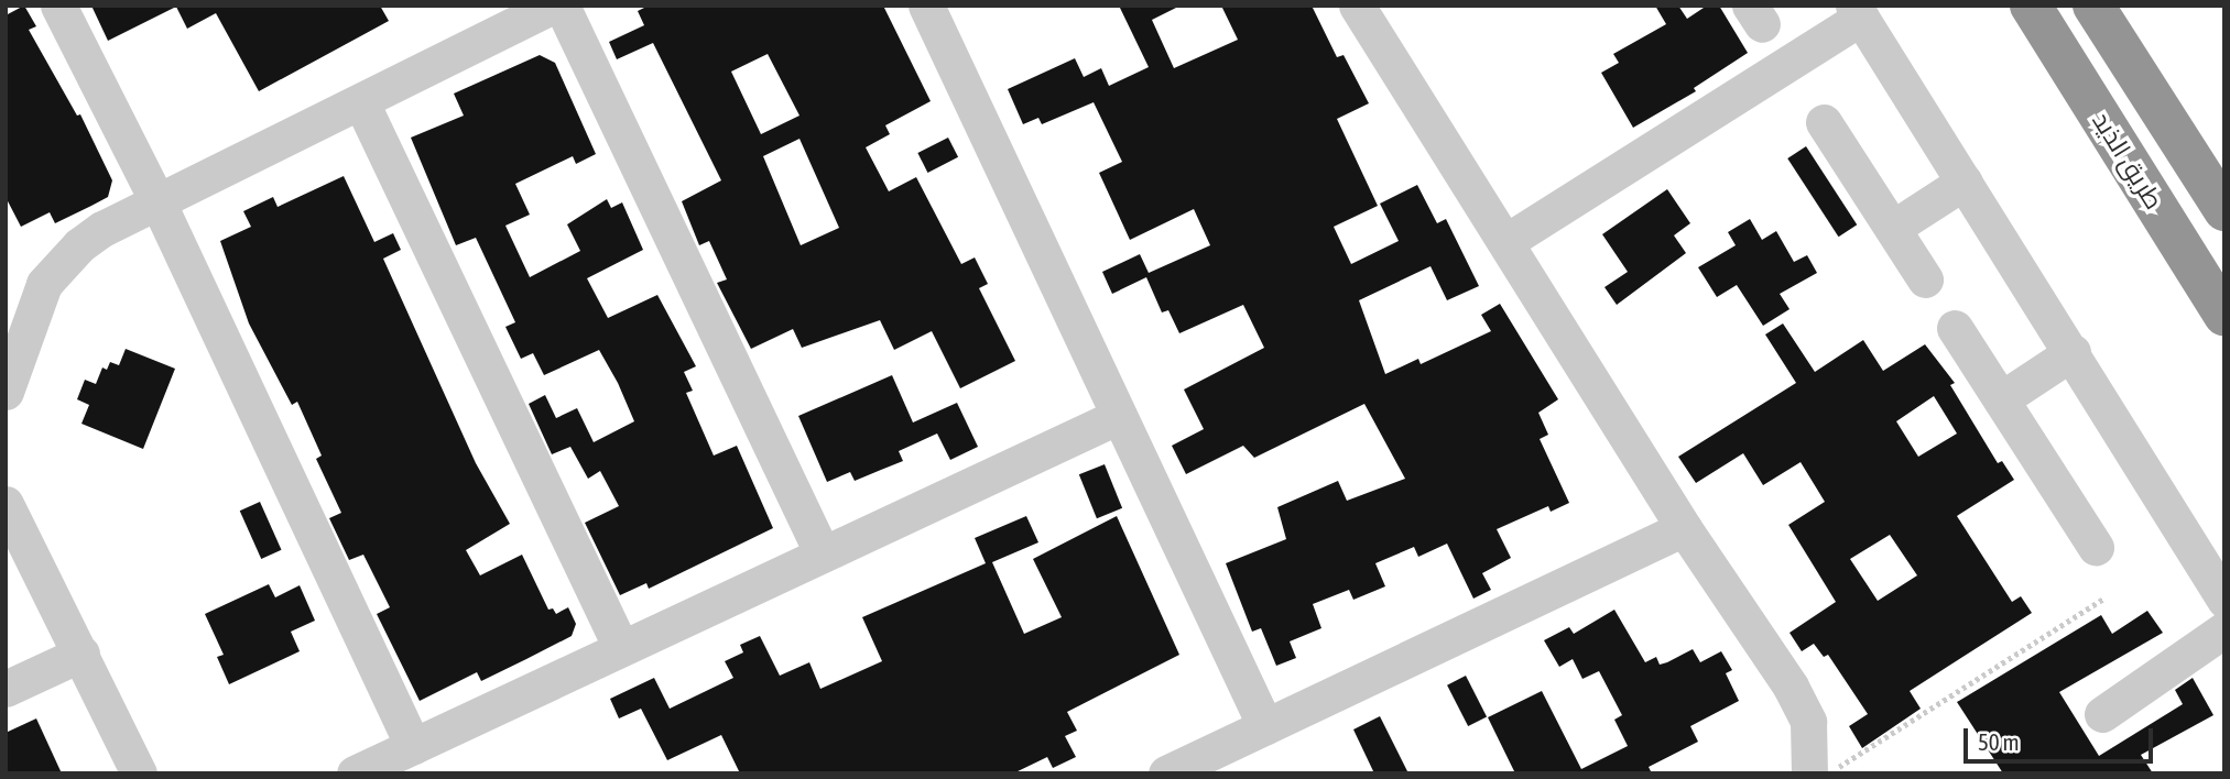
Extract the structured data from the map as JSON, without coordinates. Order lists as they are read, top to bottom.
{
  "streets": {
    "highway": ["طريق الذيد"]
  },
  "scale_bar": "50 m"
}
